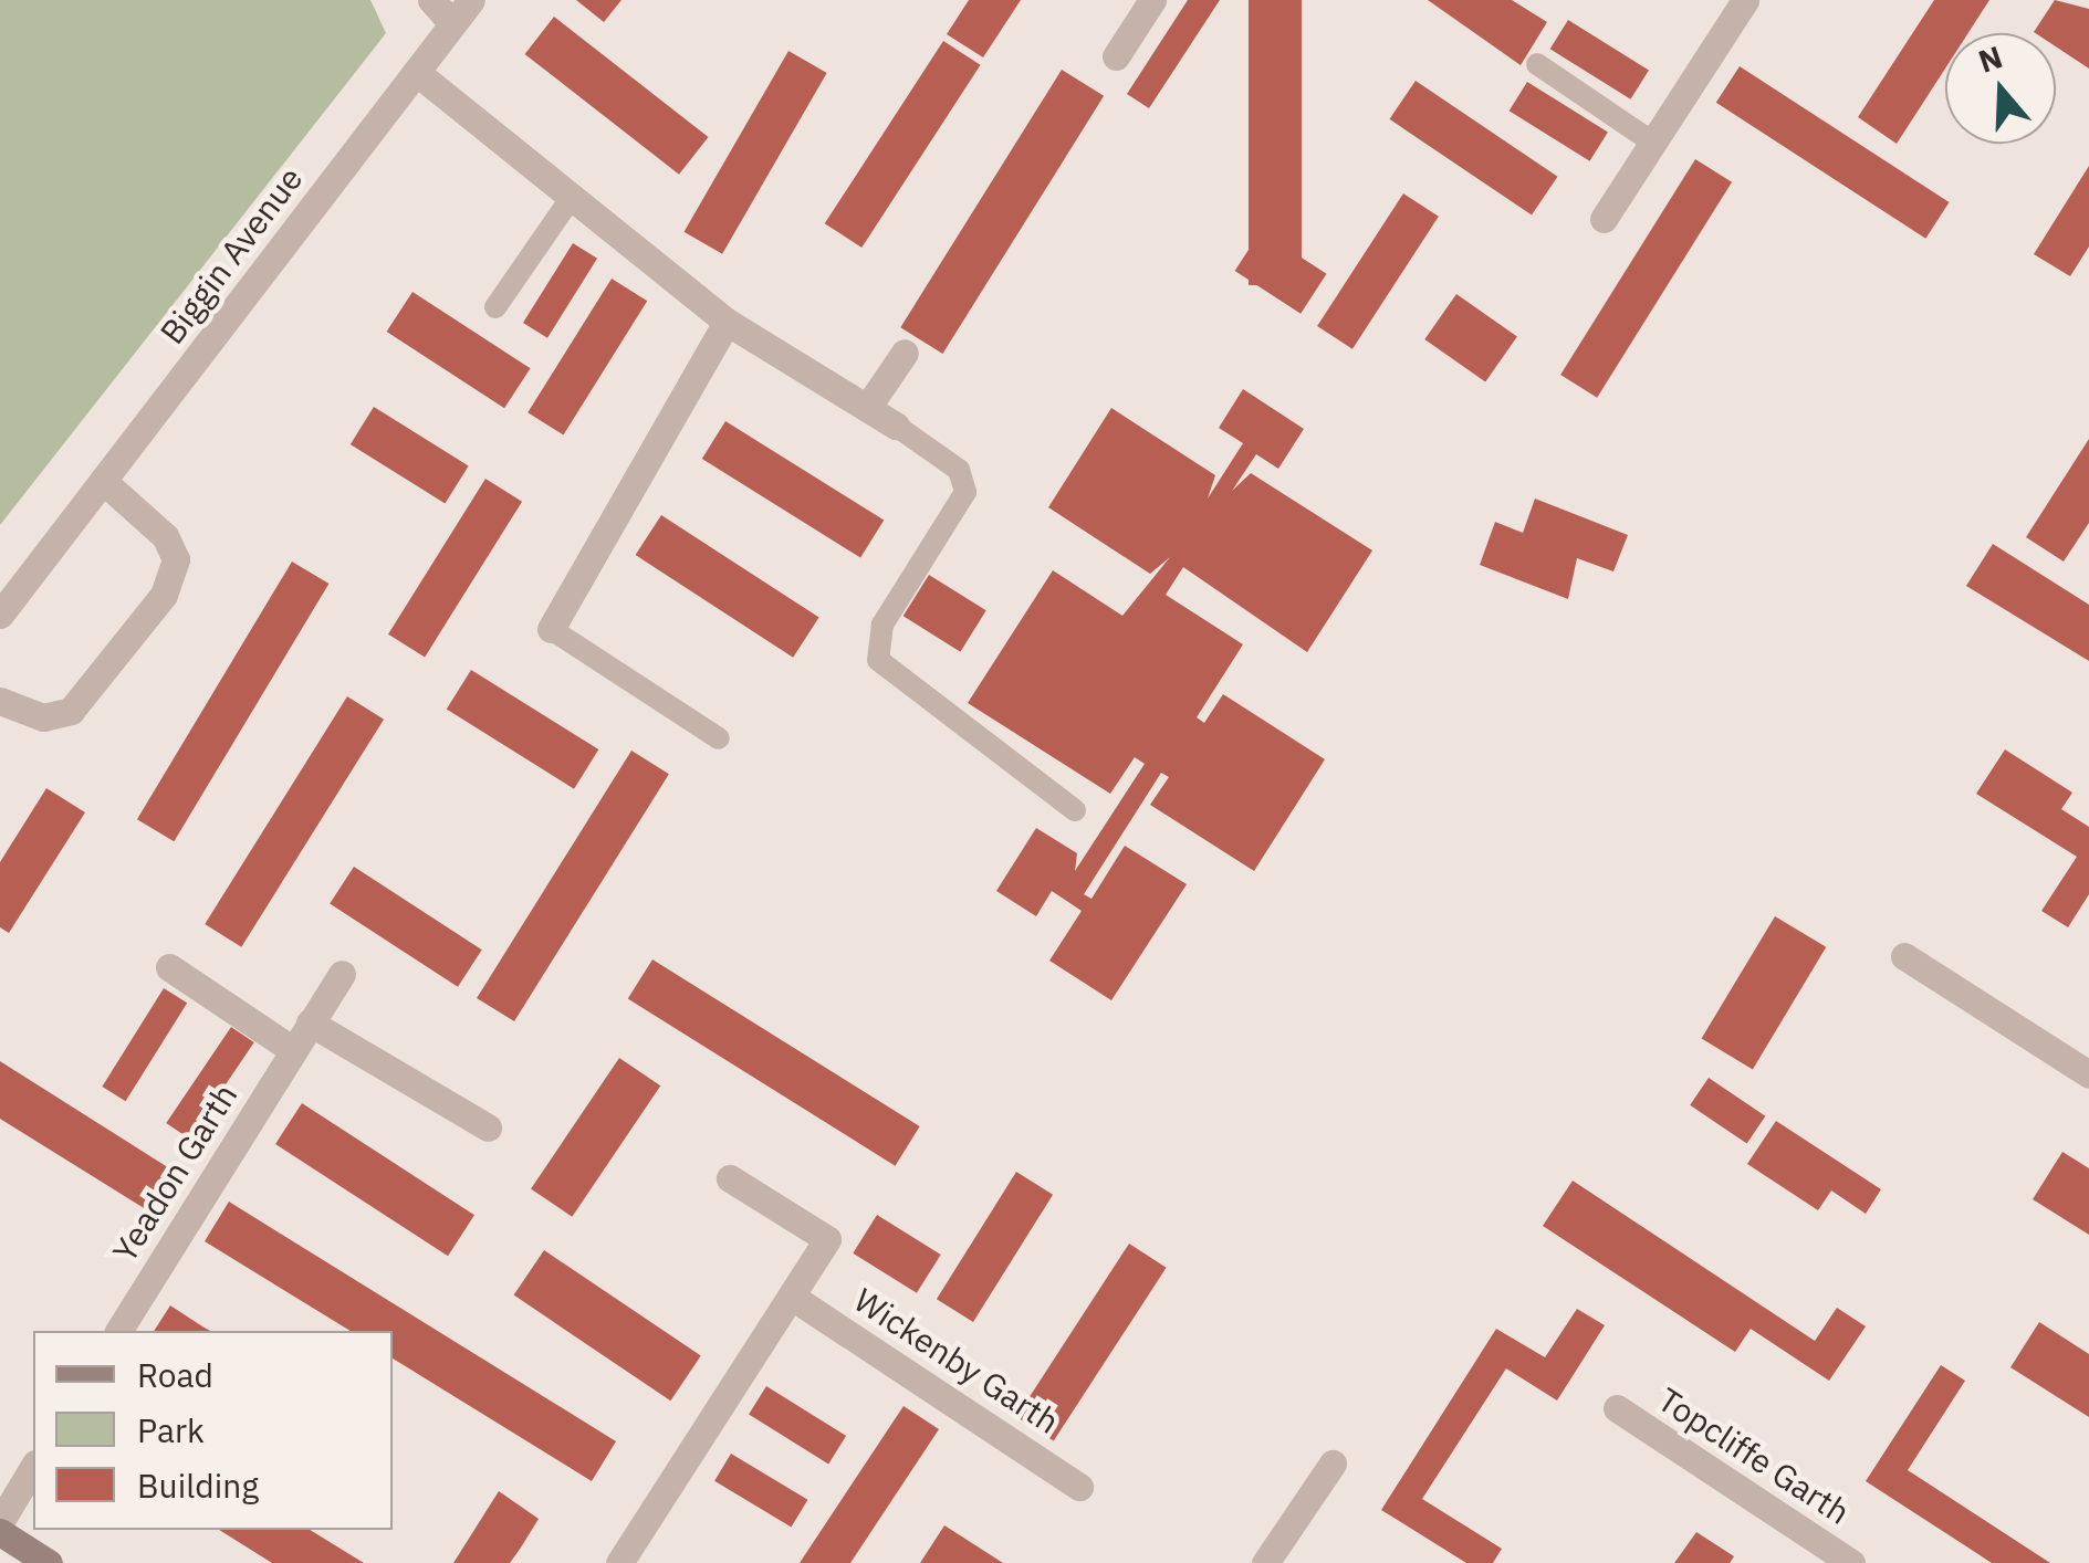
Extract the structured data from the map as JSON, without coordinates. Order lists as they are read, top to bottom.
{
  "streets": {
    "street": [
      "Biggin Avenue",
      "Yeadon Garth",
      "Wickenby Garth",
      "Topcliffe Garth"
    ]
  },
  "legend": ["Road", "Park", "Building"],
  "north": "top"
}
